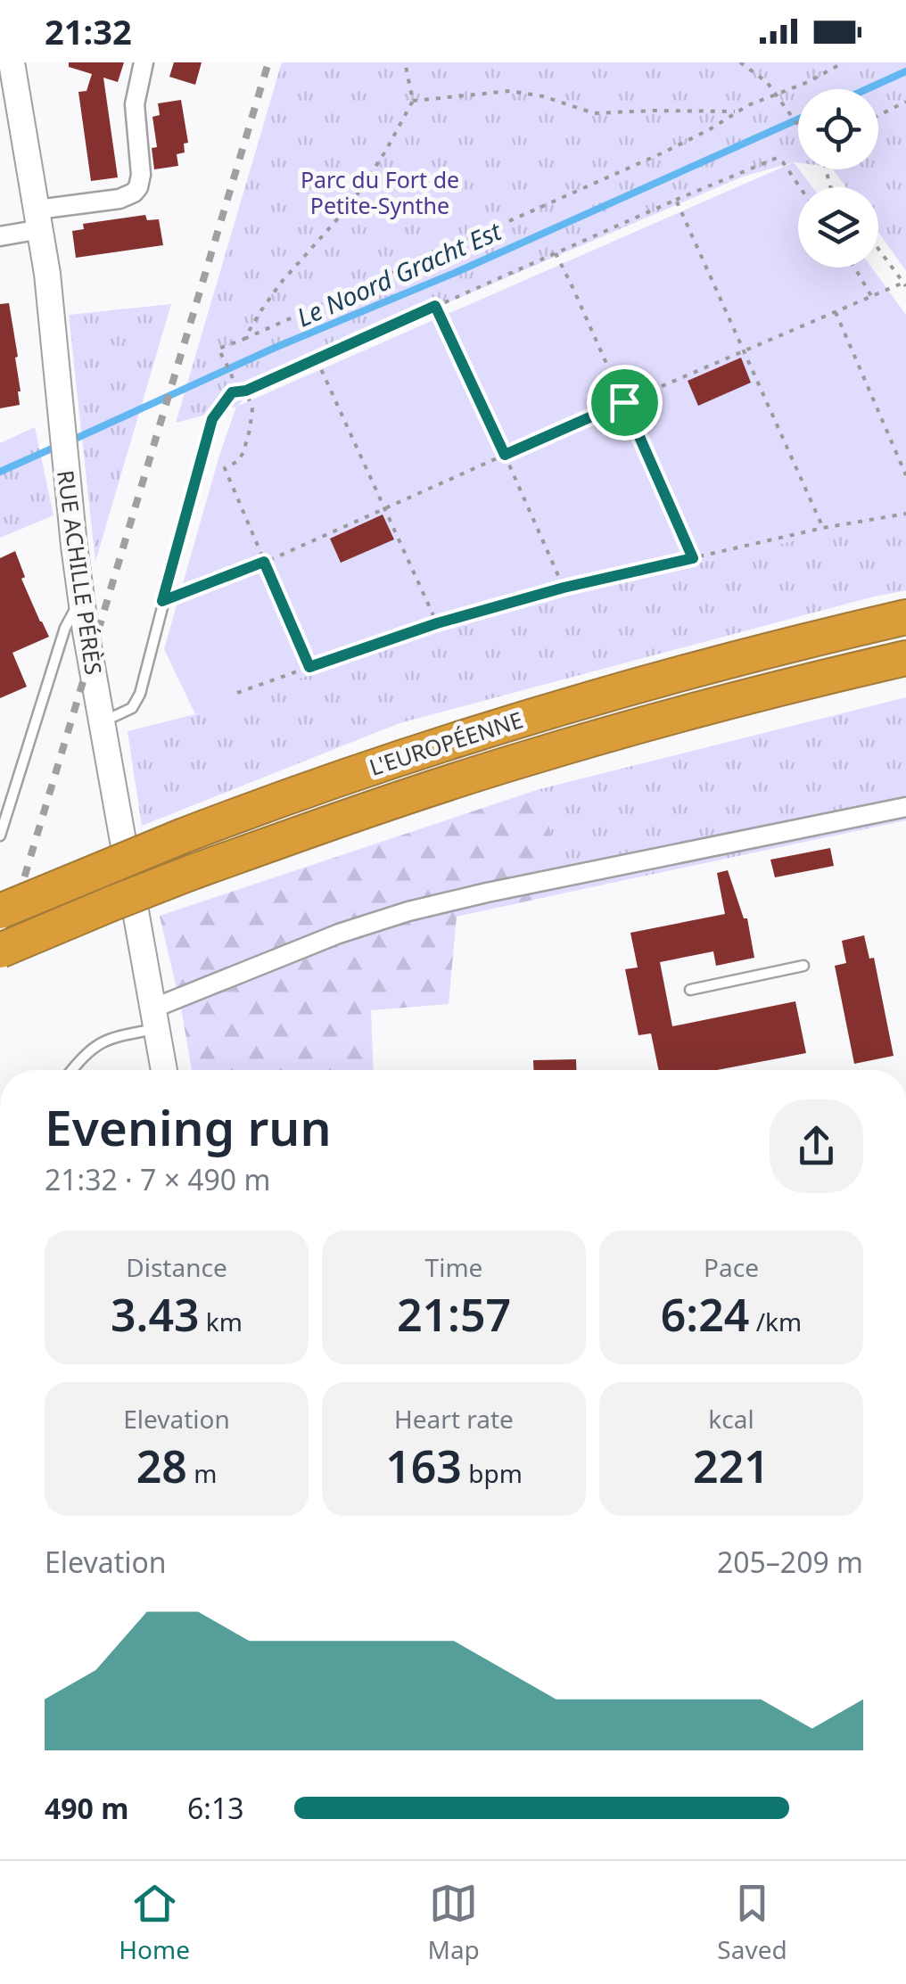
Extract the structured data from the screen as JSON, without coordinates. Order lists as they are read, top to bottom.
{
  "streets": {
    "highway": ["L'EUROPÉENNE"],
    "street": ["RUE ACHILLE PÉRÈS"]
  },
  "water": ["Le Noord Gracht Est"],
  "parks": ["Parc du Fort de Petite-Synthe"],
  "page": {
    "status": "21:32",
    "heading": ["Evening run", "21:32 · 7 × 490 m"],
    "stats": [
      ["Distance", "3.43 km"],
      ["Time", "21:57"],
      ["Pace", "6:24 /km"],
      ["Elevation", "28 m"],
      ["Heart rate", "163 bpm"],
      ["kcal", "221"]
    ],
    "chart": ["Elevation", "205–209 m"],
    "list": [
      {
        "name": "490 m",
        "note": "6:13"
      }
    ],
    "tabs": ["Home", "Map", "Saved"]
  }
}
